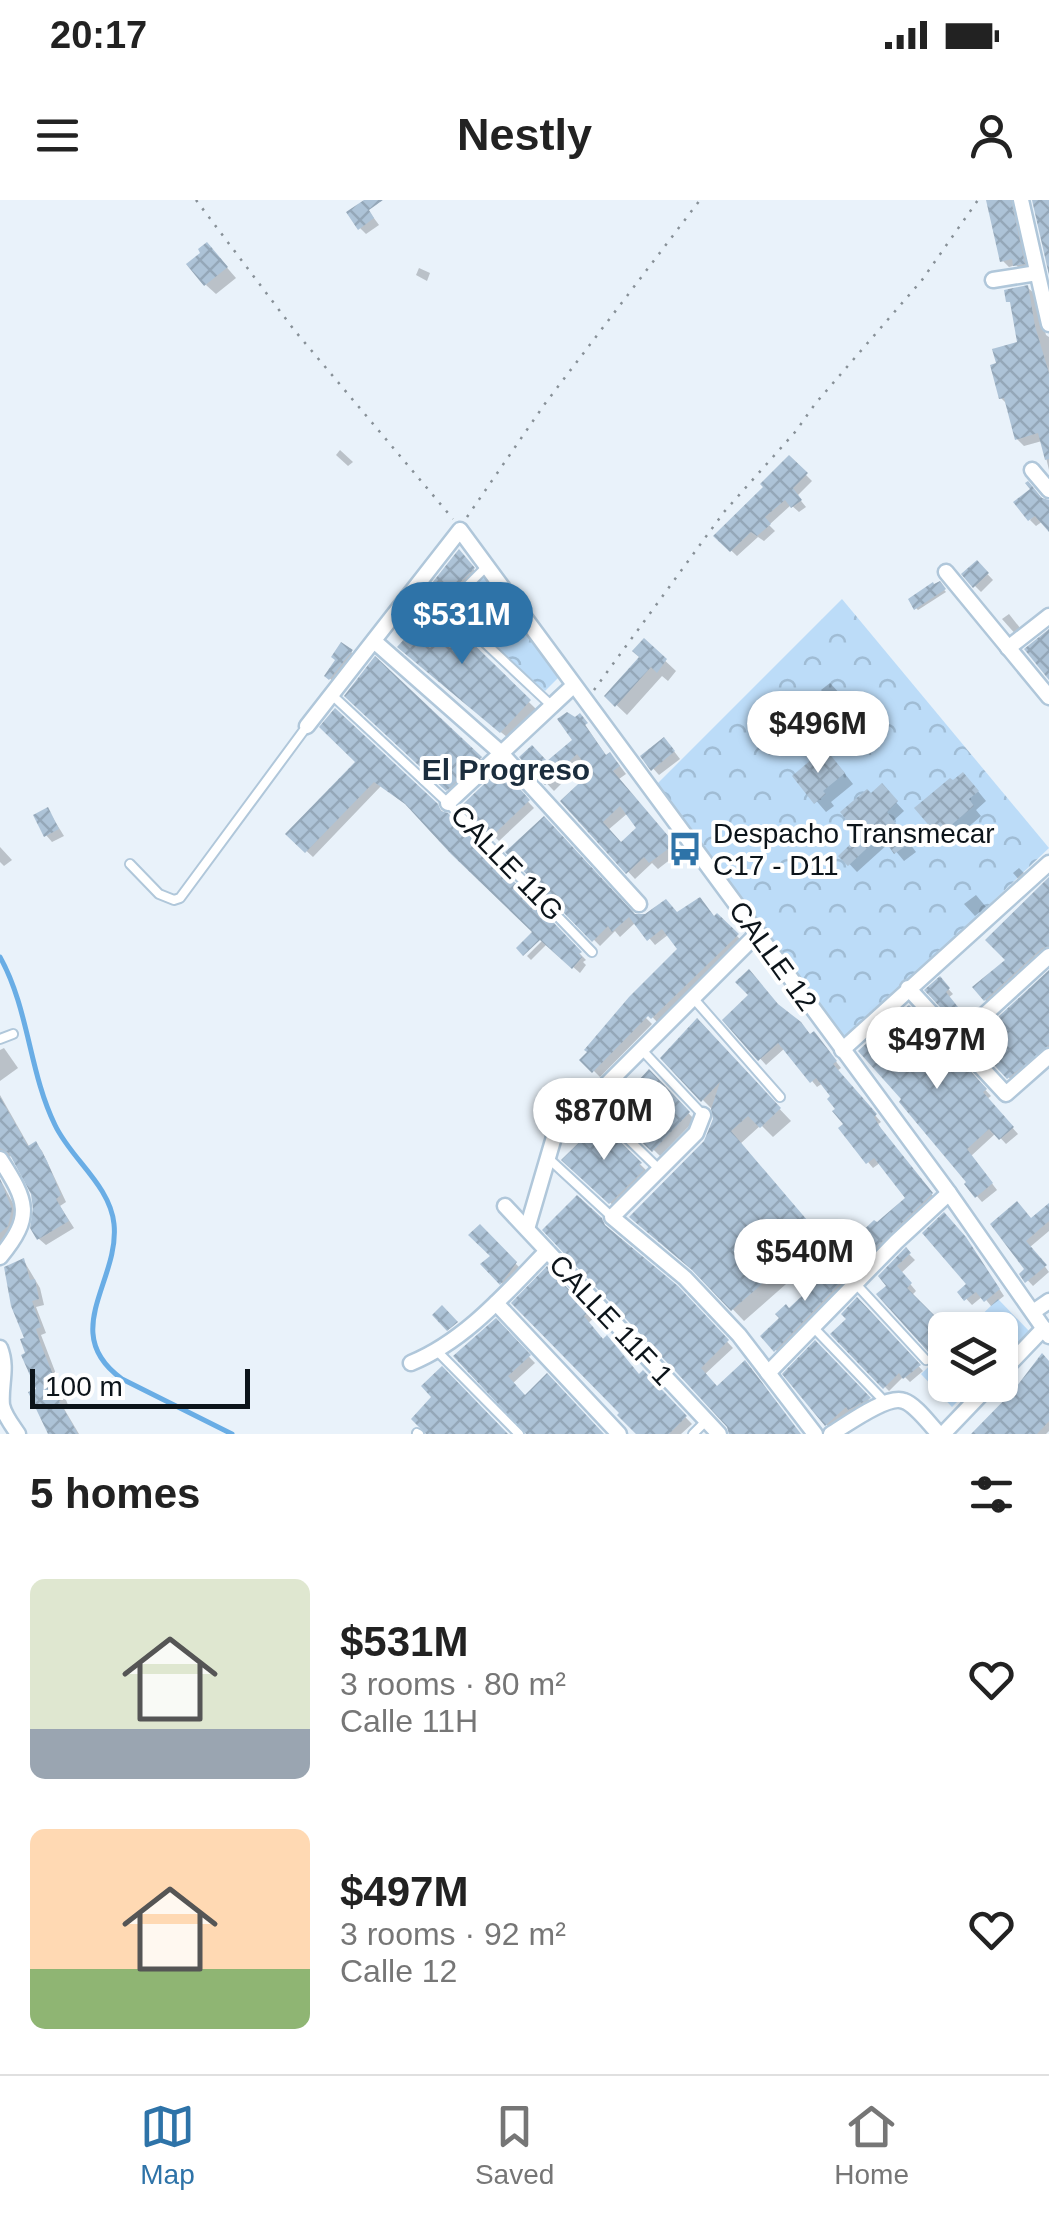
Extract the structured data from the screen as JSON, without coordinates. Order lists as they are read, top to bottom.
{
  "streets": {
    "street": ["CALLE 12", "CALLE 11F 1"],
    "lane": ["CALLE 11G"]
  },
  "districts": ["El Progreso"],
  "places": {
    "bus stop": ["Despacho Transmecar C17 - D11"]
  },
  "scale_bar": "100 m",
  "page": {
    "status": "20:17",
    "header": "Nestly",
    "price": [
      "$531M",
      "$496M",
      "$497M",
      "$870M",
      "$540M"
    ],
    "scale": "100 m",
    "heading": "5 homes",
    "list": [
      {
        "name": "$531M",
        "note": "3 rooms · 80 m² · Calle 11H"
      },
      {
        "name": "$497M",
        "note": "3 rooms · 92 m² · Calle 12"
      }
    ],
    "tabs": ["Map", "Saved", "Home"]
  }
}
